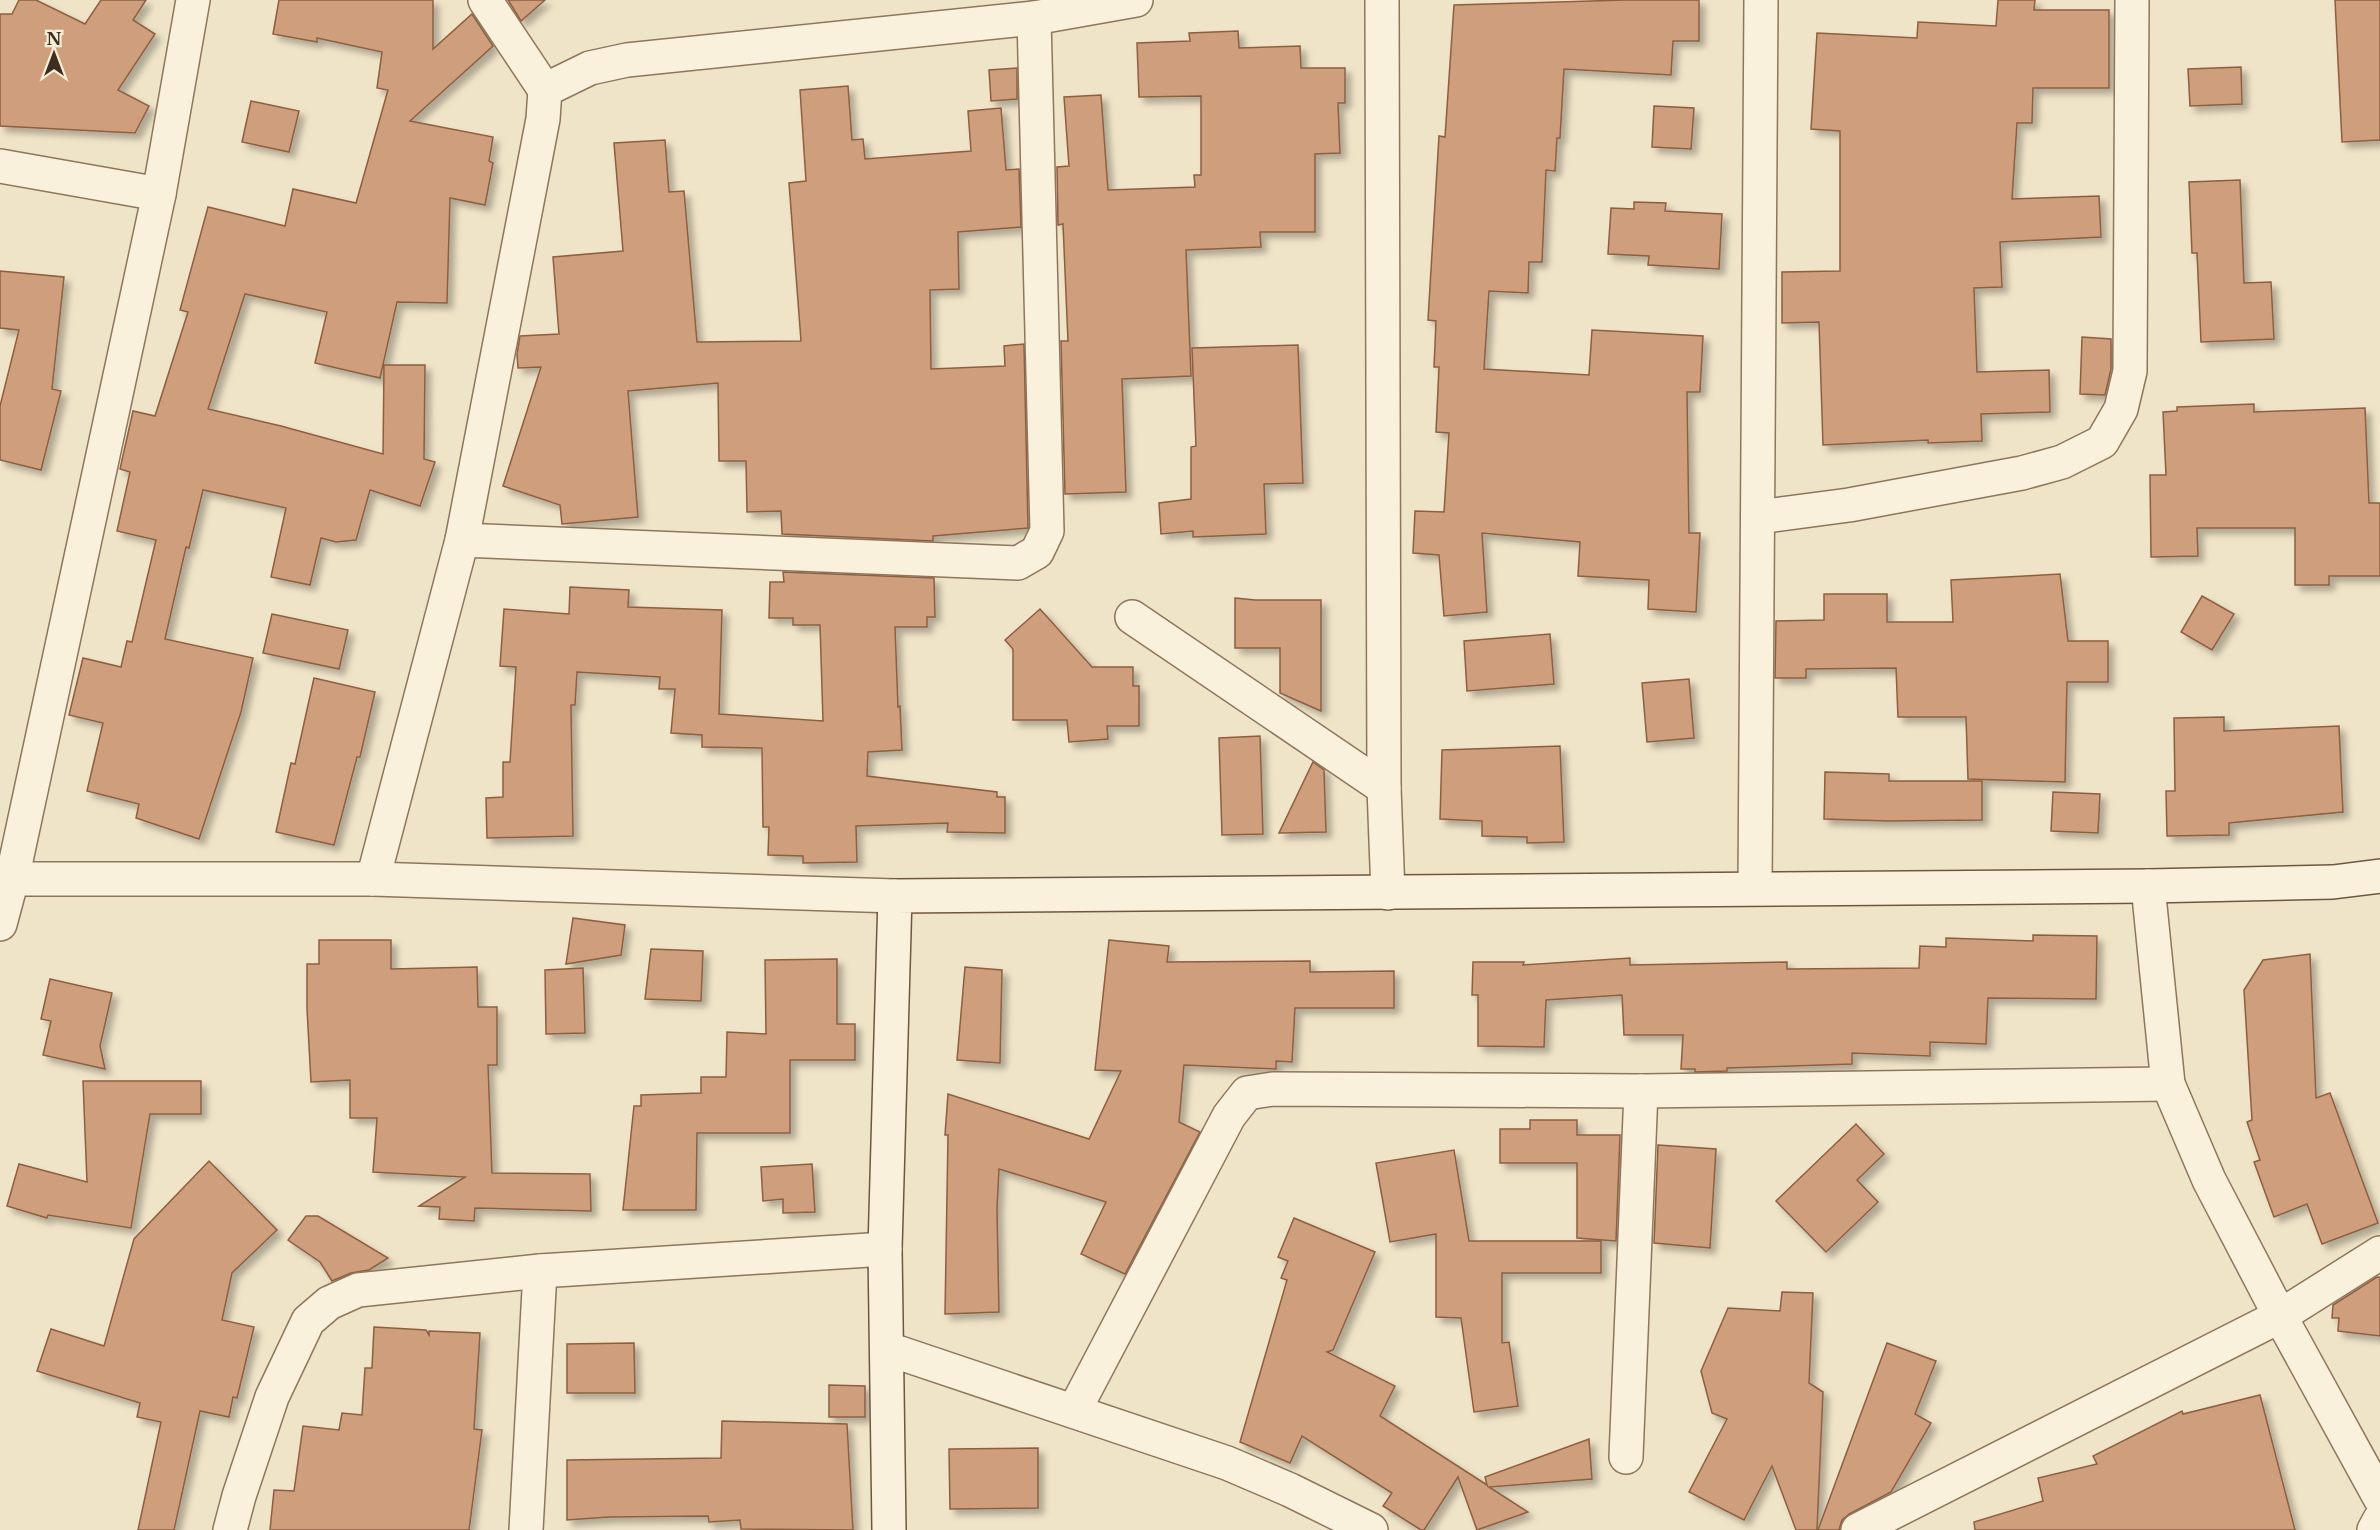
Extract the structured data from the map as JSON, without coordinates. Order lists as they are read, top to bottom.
{
  "north": "top"
}
